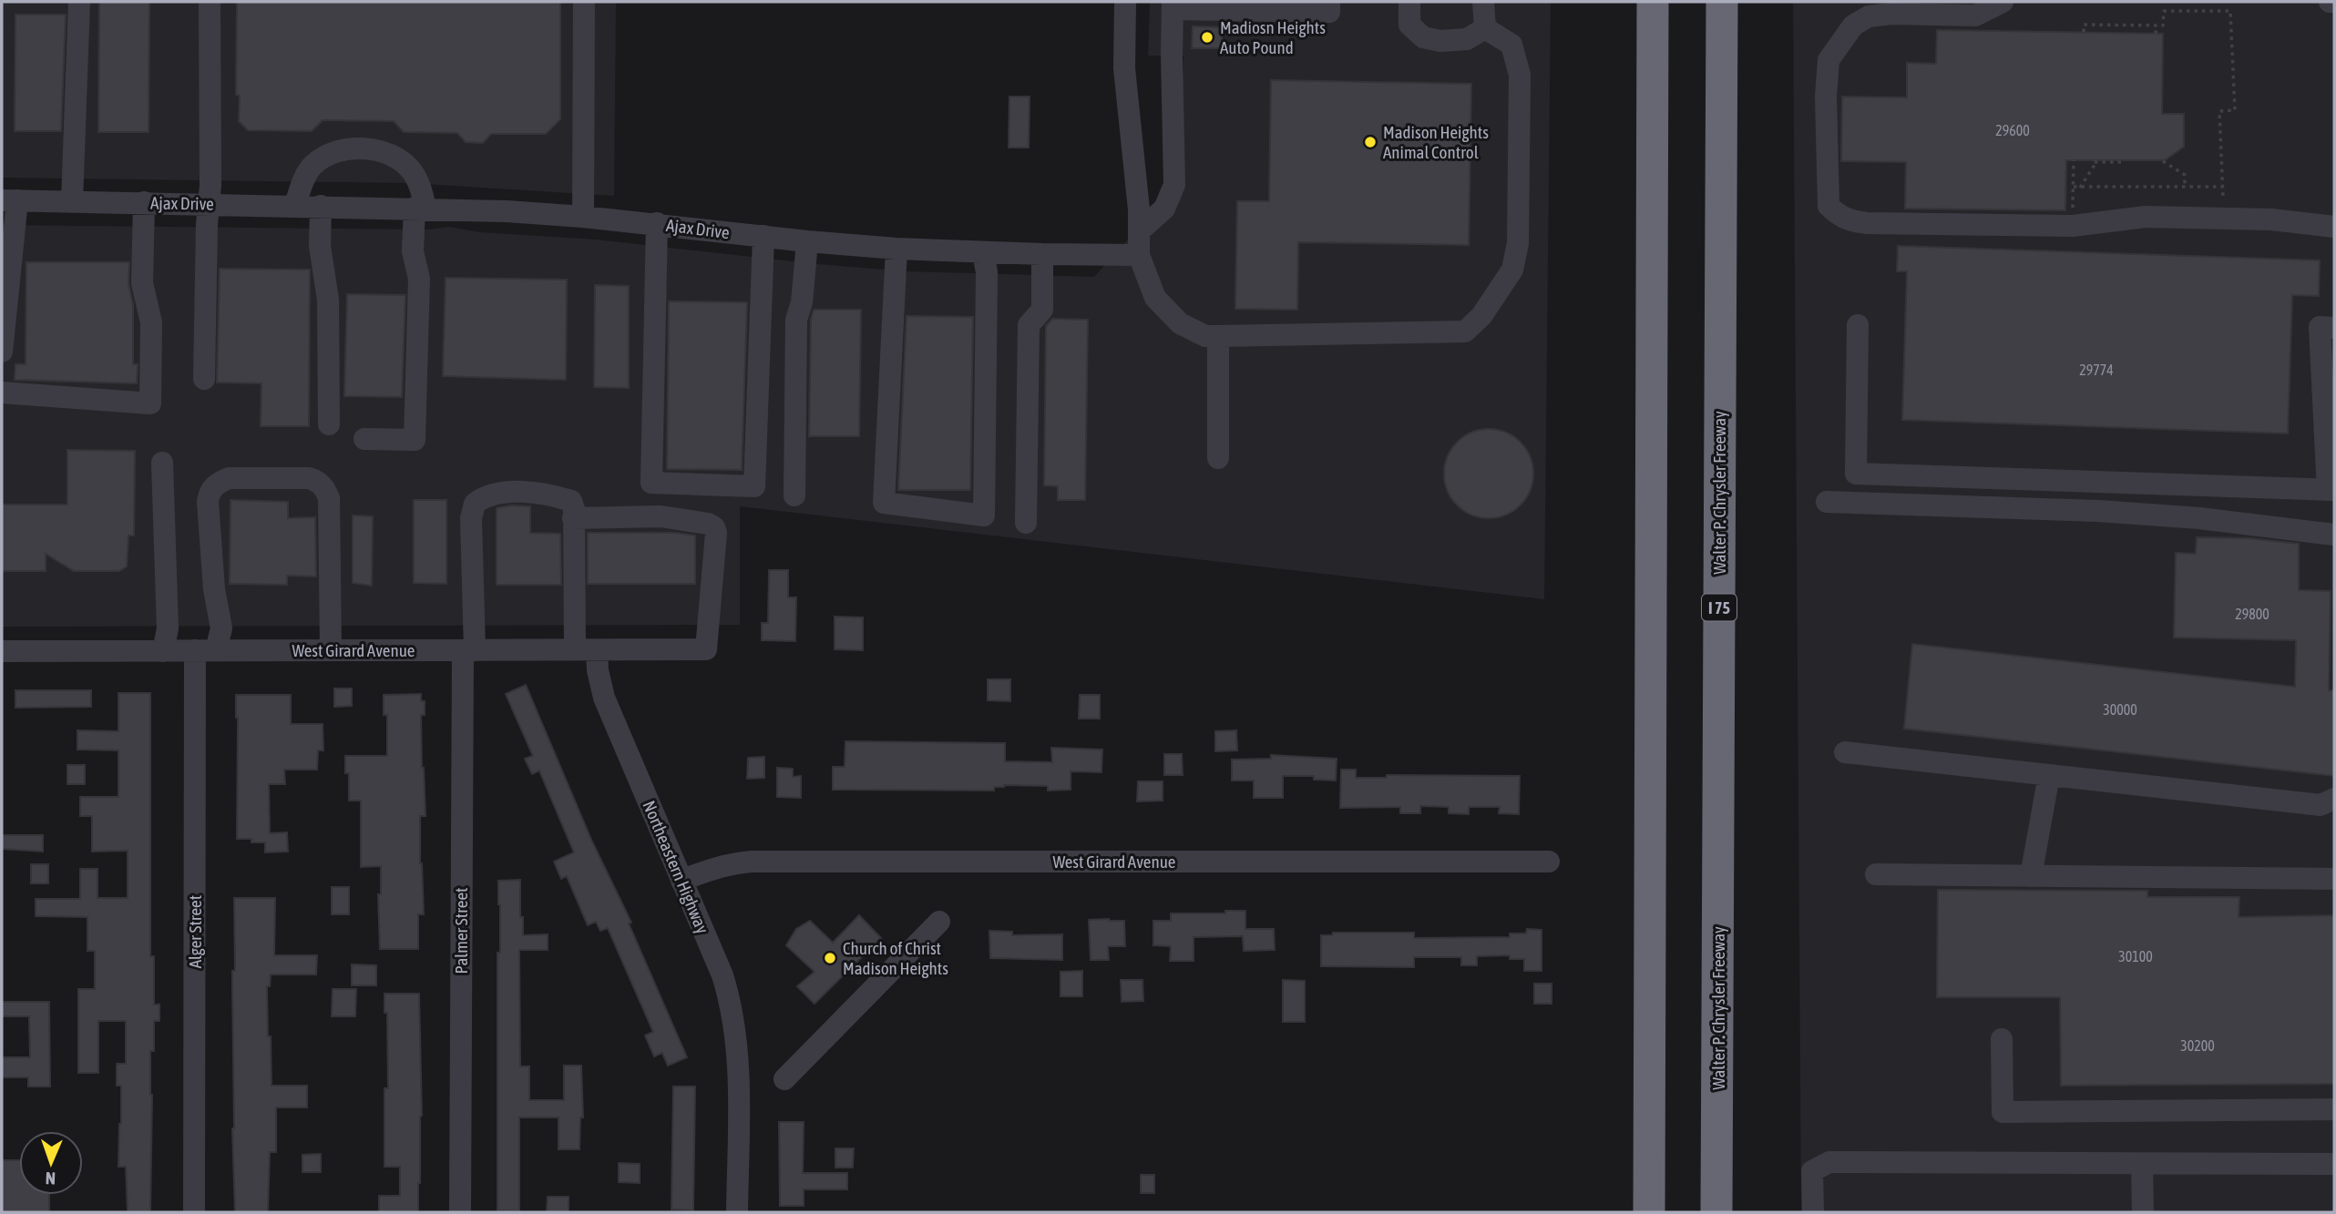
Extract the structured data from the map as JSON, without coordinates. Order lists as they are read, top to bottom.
{
  "streets": {
    "highway": ["Walter P. Chrysler Freeway", "I 75"],
    "street": [
      "Ajax Drive",
      "West Girard Avenue",
      "Northeastern Highway",
      "Palmer Street",
      "Alger Street"
    ]
  },
  "crossings": [
    ["West Girard Avenue", "Northeastern Highway"],
    ["West Girard Avenue", "Palmer Street"],
    ["West Girard Avenue", "Alger Street"],
    ["Northeastern Highway", "Palmer Street"]
  ],
  "places": ["Madiosn Heights Auto Pound", "Madison Heights Animal Control", "Church of Christ Madison Heights"],
  "house_numbers": [
    "29600",
    "29774",
    "29800",
    "30000",
    "30100",
    "30200"
  ],
  "north": "bottom"
}
